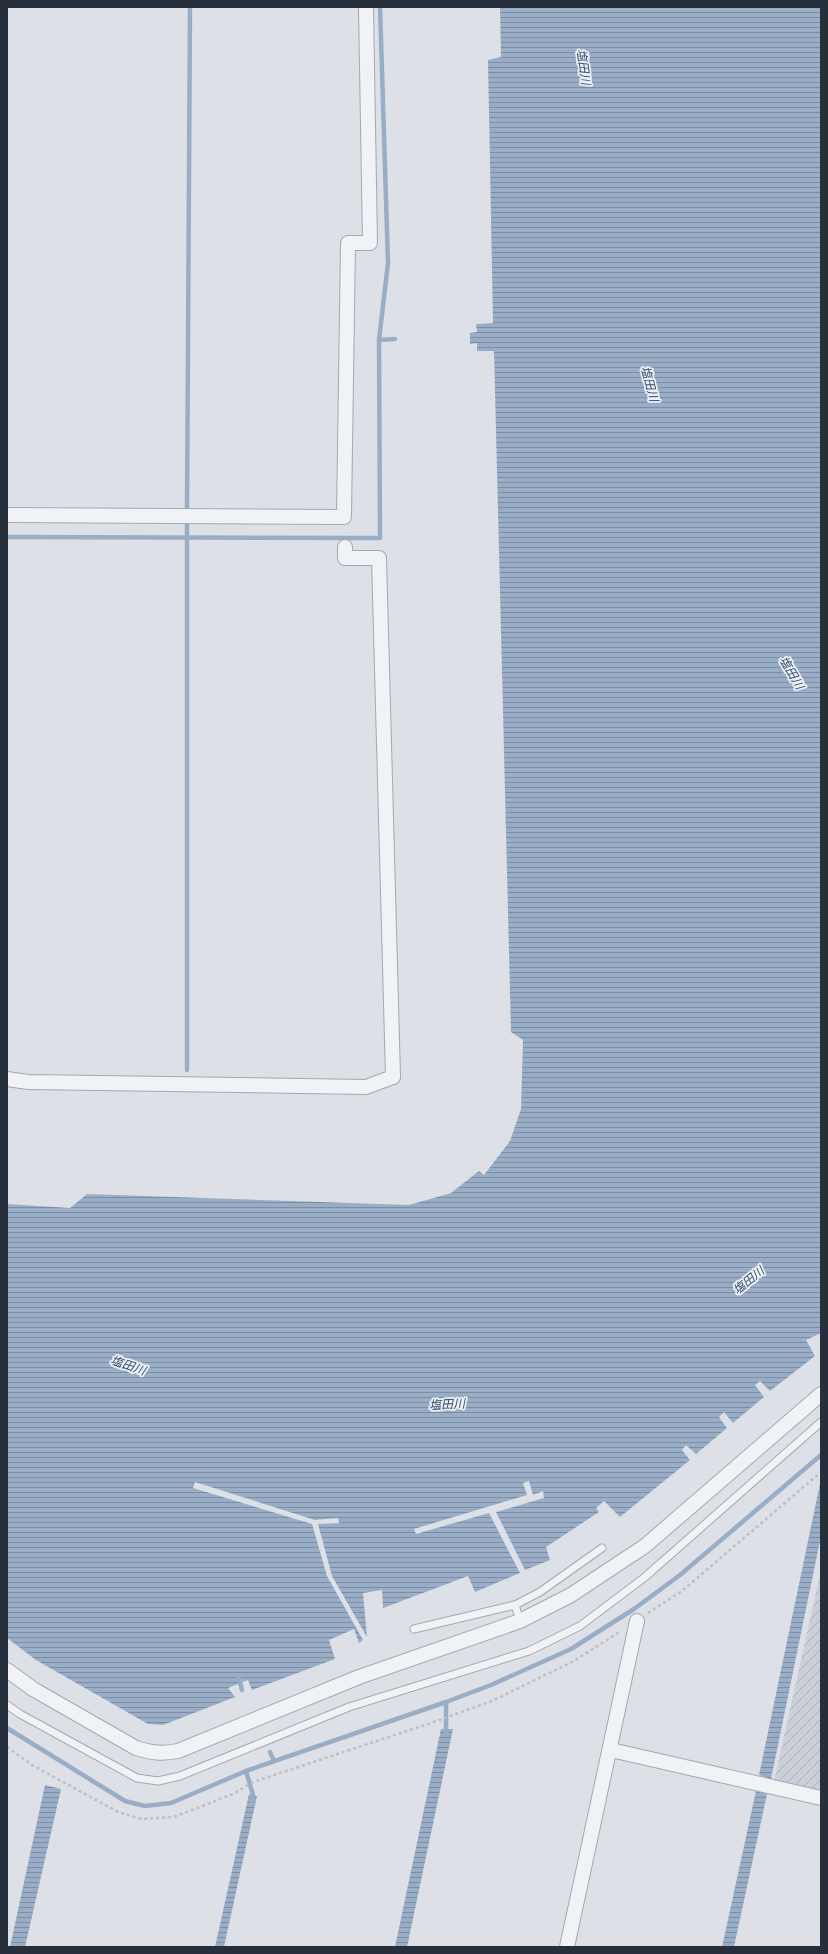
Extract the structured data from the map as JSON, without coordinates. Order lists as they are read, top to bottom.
{
  "water": ["塩田川"]
}
